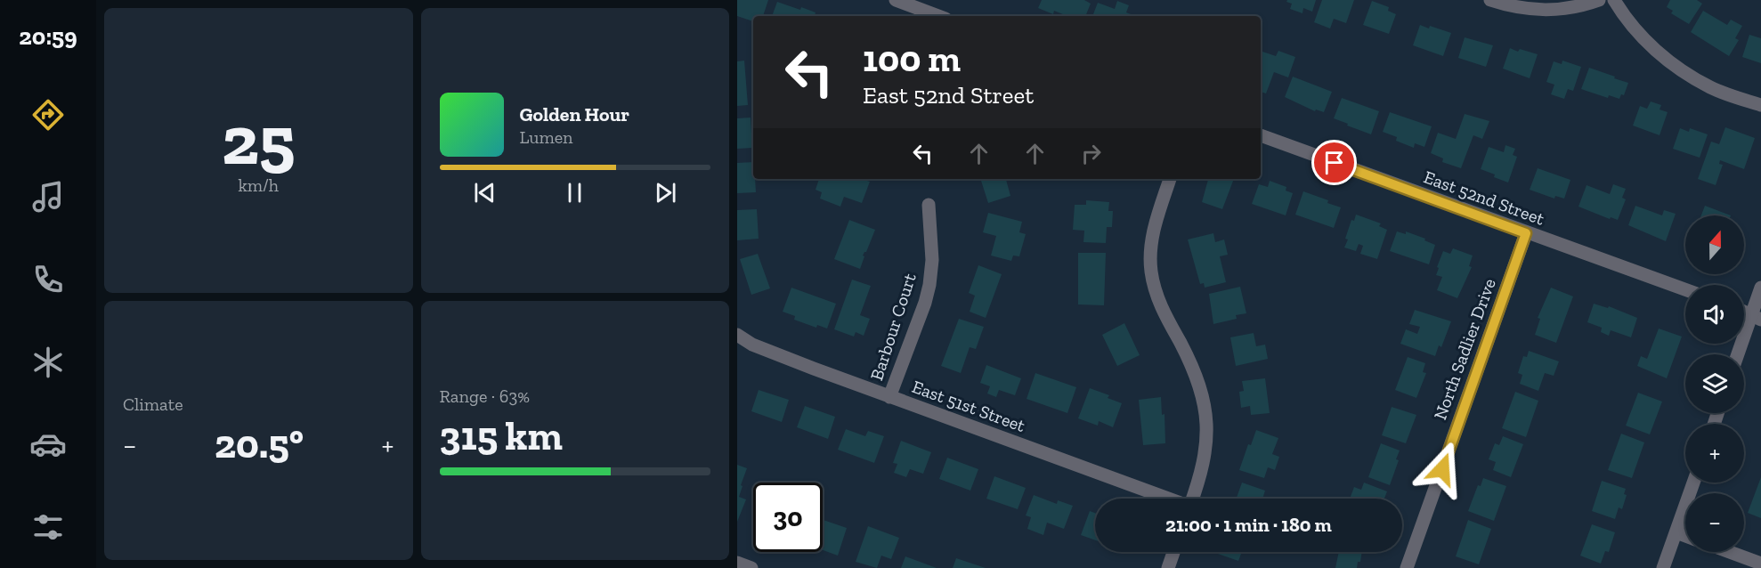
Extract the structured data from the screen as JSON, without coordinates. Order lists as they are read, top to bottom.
{
  "streets": {
    "street": [
      "East 52nd Street",
      "Barbour Court",
      "North Sadlier Drive",
      "East 51st Street"
    ]
  },
  "crossings": [
    ["East 52nd Street", "North Sadlier Drive"],
    ["Barbour Court", "East 51st Street"]
  ],
  "north": "top",
  "page": {
    "tabs": "20:59",
    "tile": [
      ["25", "km/h"],
      "Climate",
      ["Range · 63%", "315 km"]
    ],
    "turn": ["100 m", "East 52nd Street"],
    "song": ["Golden Hour", "Lumen"],
    "map_buttons": ["+", "−"],
    "heat": ["−", "20.5°", "+"],
    "limit": "30",
    "trip": "21:00 · 1 min · 180 m"
  }
}
